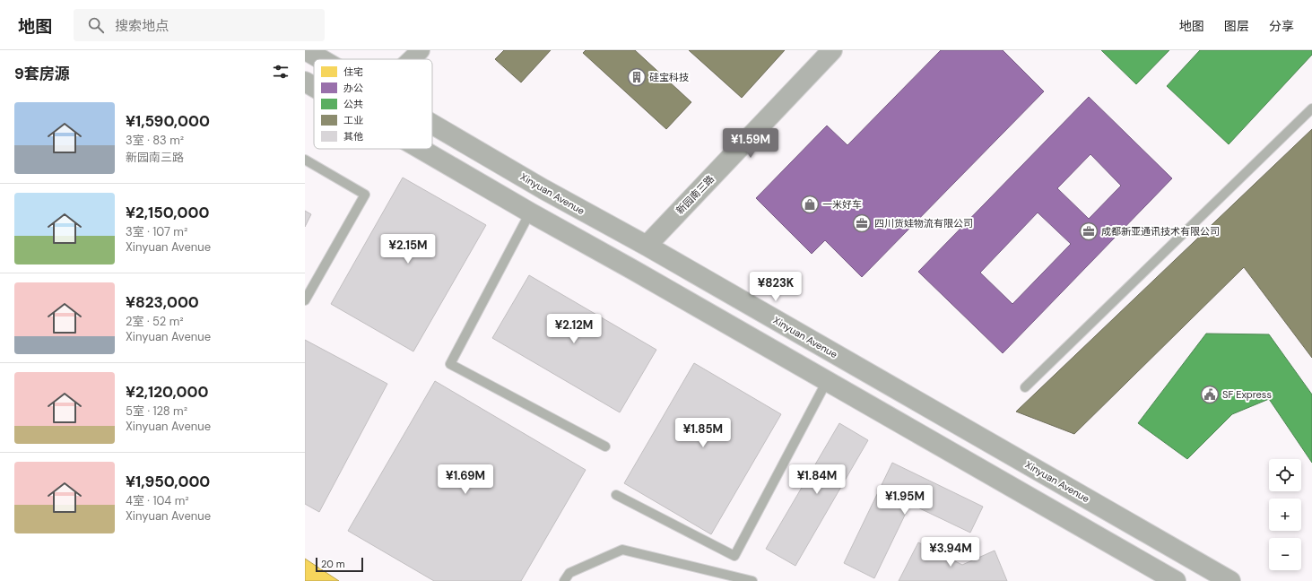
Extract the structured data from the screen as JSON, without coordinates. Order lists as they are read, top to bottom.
{
  "streets": {
    "street": ["Xinyuan Avenue", "新园南三路"]
  },
  "crossings": [
    ["Xinyuan Avenue", "新园南三路"]
  ],
  "places": {
    "building": ["硅宝科技"],
    "shop": ["一米好车"],
    "office": ["四川货娃物流有限公司", "成都新亚通讯技术有限公司"],
    "public building": ["SF Express"]
  },
  "legend": [
    "住宅",
    "办公",
    "公共",
    "工业",
    "其他"
  ],
  "scale_bar": "20 m",
  "page": {
    "header": "地图",
    "search": "搜索地点",
    "nav": ["地图", "图层", "分享"],
    "heading": "9套房源",
    "list": [
      {
        "name": "¥1,590,000",
        "note": "3室 · 83 m² · 新园南三路"
      },
      {
        "name": "¥2,150,000",
        "note": "3室 · 107 m² · Xinyuan Avenue"
      },
      {
        "name": "¥823,000",
        "note": "2室 · 52 m² · Xinyuan Avenue"
      },
      {
        "name": "¥2,120,000",
        "note": "5室 · 128 m² · Xinyuan Avenue"
      },
      {
        "name": "¥1,950,000",
        "note": "4室 · 104 m² · Xinyuan Avenue"
      }
    ],
    "price": [
      "¥1.59M",
      "¥2.15M",
      "¥823K",
      "¥2.12M",
      "¥1.85M",
      "¥1.69M",
      "¥1.84M",
      "¥1.95M",
      "¥3.94M"
    ],
    "map_buttons": ["+", "−"],
    "scale": "20 m"
  }
}
